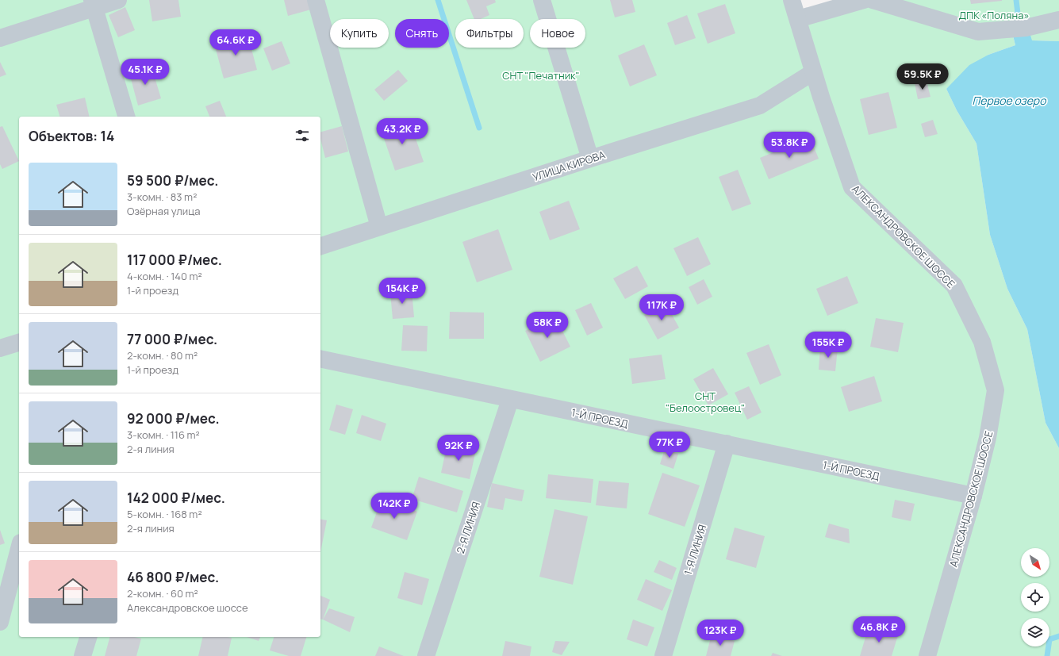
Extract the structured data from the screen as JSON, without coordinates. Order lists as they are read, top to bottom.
{
  "streets": {
    "street": [
      "УЛИЦА КИРОВА",
      "АЛЕКСАНДРОВСКОЕ ШОССЕ",
      "1-Й ПРОЕЗД",
      "2-Я ЛИНИЯ",
      "1-Я ЛИНИЯ"
    ]
  },
  "crossings": [
    ["УЛИЦА КИРОВА", "АЛЕКСАНДРОВСКОЕ ШОССЕ"],
    ["АЛЕКСАНДРОВСКОЕ ШОССЕ", "1-Й ПРОЕЗД"],
    ["1-Й ПРОЕЗД", "2-Я ЛИНИЯ"],
    ["1-Й ПРОЕЗД", "1-Я ЛИНИЯ"]
  ],
  "water": ["Первое озеро"],
  "parks": ["ДПК «Поляна»", "СНТ \"Печатник\"", "СНТ \"Белоостровец\""],
  "north": "bottom right",
  "page": {
    "chip": [
      "Купить",
      "Снять",
      "Фильтры",
      "Новое"
    ],
    "price": [
      "64.6K ₽",
      "45.1K ₽",
      "59.5K ₽",
      "43.2K ₽",
      "53.8K ₽",
      "154K ₽",
      "117K ₽",
      "58K ₽",
      "155K ₽",
      "77K ₽",
      "92K ₽",
      "142K ₽",
      "46.8K ₽",
      "123K ₽"
    ],
    "heading": "Объектов: 14",
    "list": [
      {
        "name": "59 500 ₽/мес.",
        "note": "3-комн. · 83 m² · Озёрная улица"
      },
      {
        "name": "117 000 ₽/мес.",
        "note": "4-комн. · 140 m² · 1-й проезд"
      },
      {
        "name": "77 000 ₽/мес.",
        "note": "2-комн. · 80 m² · 1-й проезд"
      },
      {
        "name": "92 000 ₽/мес.",
        "note": "3-комн. · 116 m² · 2-я линия"
      },
      {
        "name": "142 000 ₽/мес.",
        "note": "5-комн. · 168 m² · 2-я линия"
      },
      {
        "name": "46 800 ₽/мес.",
        "note": "2-комн. · 60 m² · Александровское шоссе"
      }
    ]
  }
}
